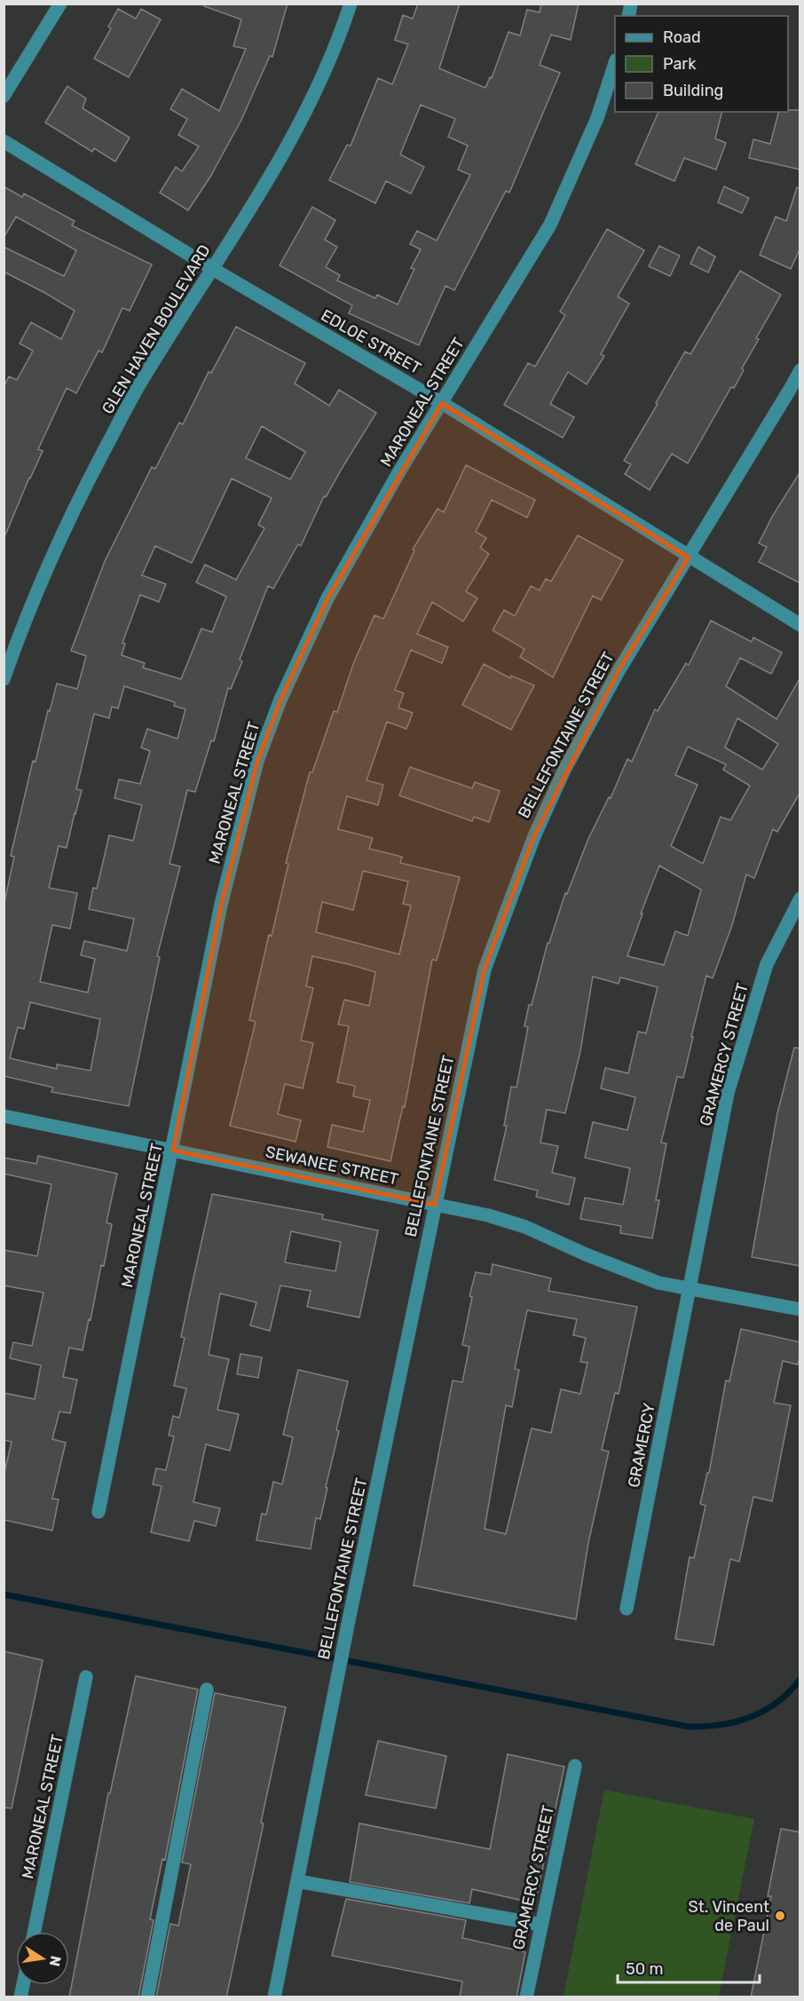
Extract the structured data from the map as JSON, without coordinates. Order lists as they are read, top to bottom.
{
  "streets": {
    "street": [
      "GLEN HAVEN BOULEVARD",
      "EDLOE STREET",
      "MARONEAL STREET",
      "BELLEFONTAINE STREET",
      "GRAMERCY STREET",
      "SEWANEE STREET",
      "GRAMERCY"
    ]
  },
  "crossings": [
    ["GLEN HAVEN BOULEVARD", "EDLOE STREET"],
    ["EDLOE STREET", "MARONEAL STREET"],
    ["EDLOE STREET", "BELLEFONTAINE STREET"],
    ["MARONEAL STREET", "SEWANEE STREET"],
    ["BELLEFONTAINE STREET", "SEWANEE STREET"],
    ["GRAMERCY STREET", "SEWANEE STREET"],
    ["GRAMERCY STREET", "GRAMERCY"],
    ["SEWANEE STREET", "GRAMERCY"]
  ],
  "places": ["St. Vincent de Paul"],
  "legend": ["Road", "Park", "Building"],
  "scale_bar": "50 m",
  "north": "right"
}
